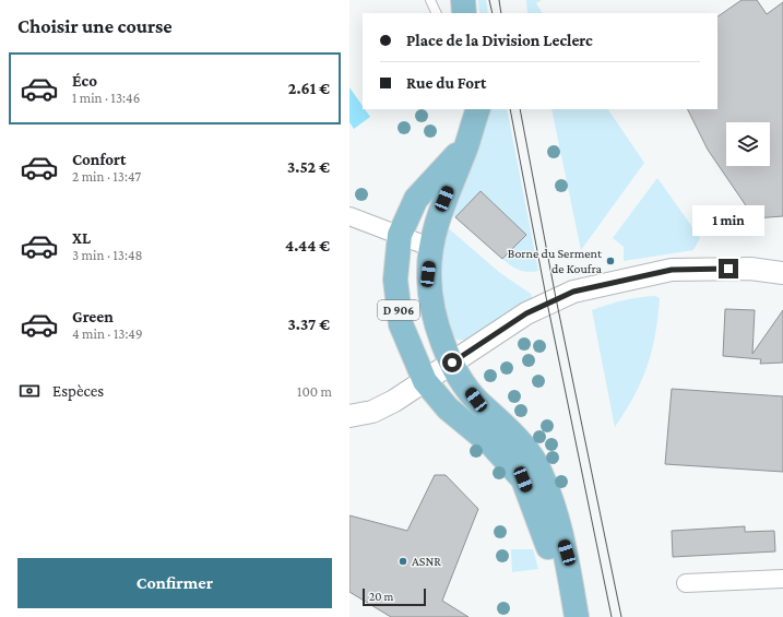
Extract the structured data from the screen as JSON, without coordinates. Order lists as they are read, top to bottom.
{
  "streets": {
    "main road": ["D 906"]
  },
  "places": ["Borne du Serment de Koufra", "ASNR"],
  "scale_bar": "20 m",
  "page": {
    "heading": "Choisir une course",
    "banner": ["Place de la Division Leclerc", "Rue du Fort"],
    "list": [
      {
        "name": "Éco",
        "note": "1 min · 13:46",
        "value": "2.61 €"
      },
      {
        "name": "Confort",
        "note": "2 min · 13:47",
        "value": "3.52 €"
      },
      {
        "name": "XL",
        "note": "3 min · 13:48",
        "value": "4.44 €"
      },
      {
        "name": "Green",
        "note": "4 min · 13:49",
        "value": "3.37 €"
      }
    ],
    "bubble": "1 min",
    "pay": ["Espèces", "100 m"],
    "buttons": "Confirmer",
    "scale": "20 m"
  }
}
